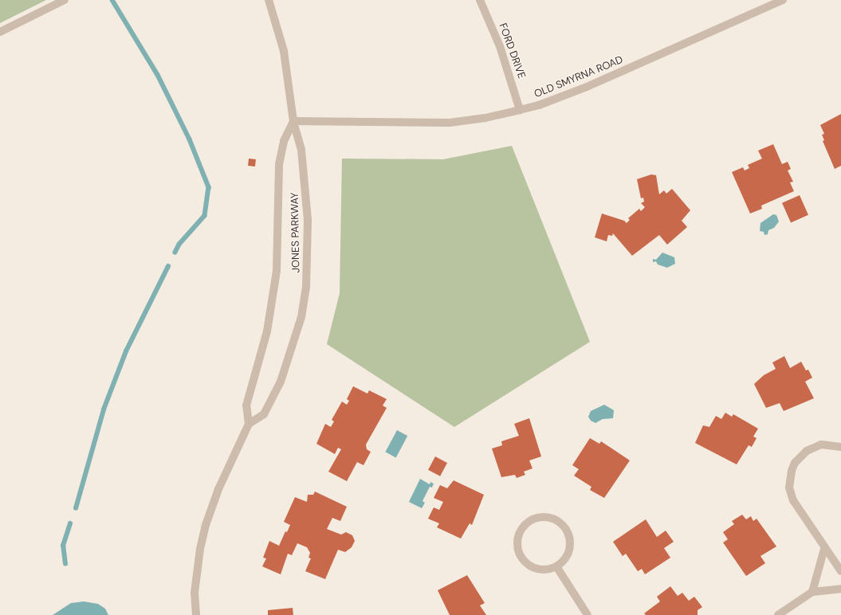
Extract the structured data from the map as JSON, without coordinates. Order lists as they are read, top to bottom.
{
  "streets": {
    "street": ["FORD DRIVE", "OLD SMYRNA ROAD", "JONES PARKWAY"]
  },
  "crossings": [
    ["FORD DRIVE", "OLD SMYRNA ROAD"],
    ["OLD SMYRNA ROAD", "JONES PARKWAY"]
  ]
}
